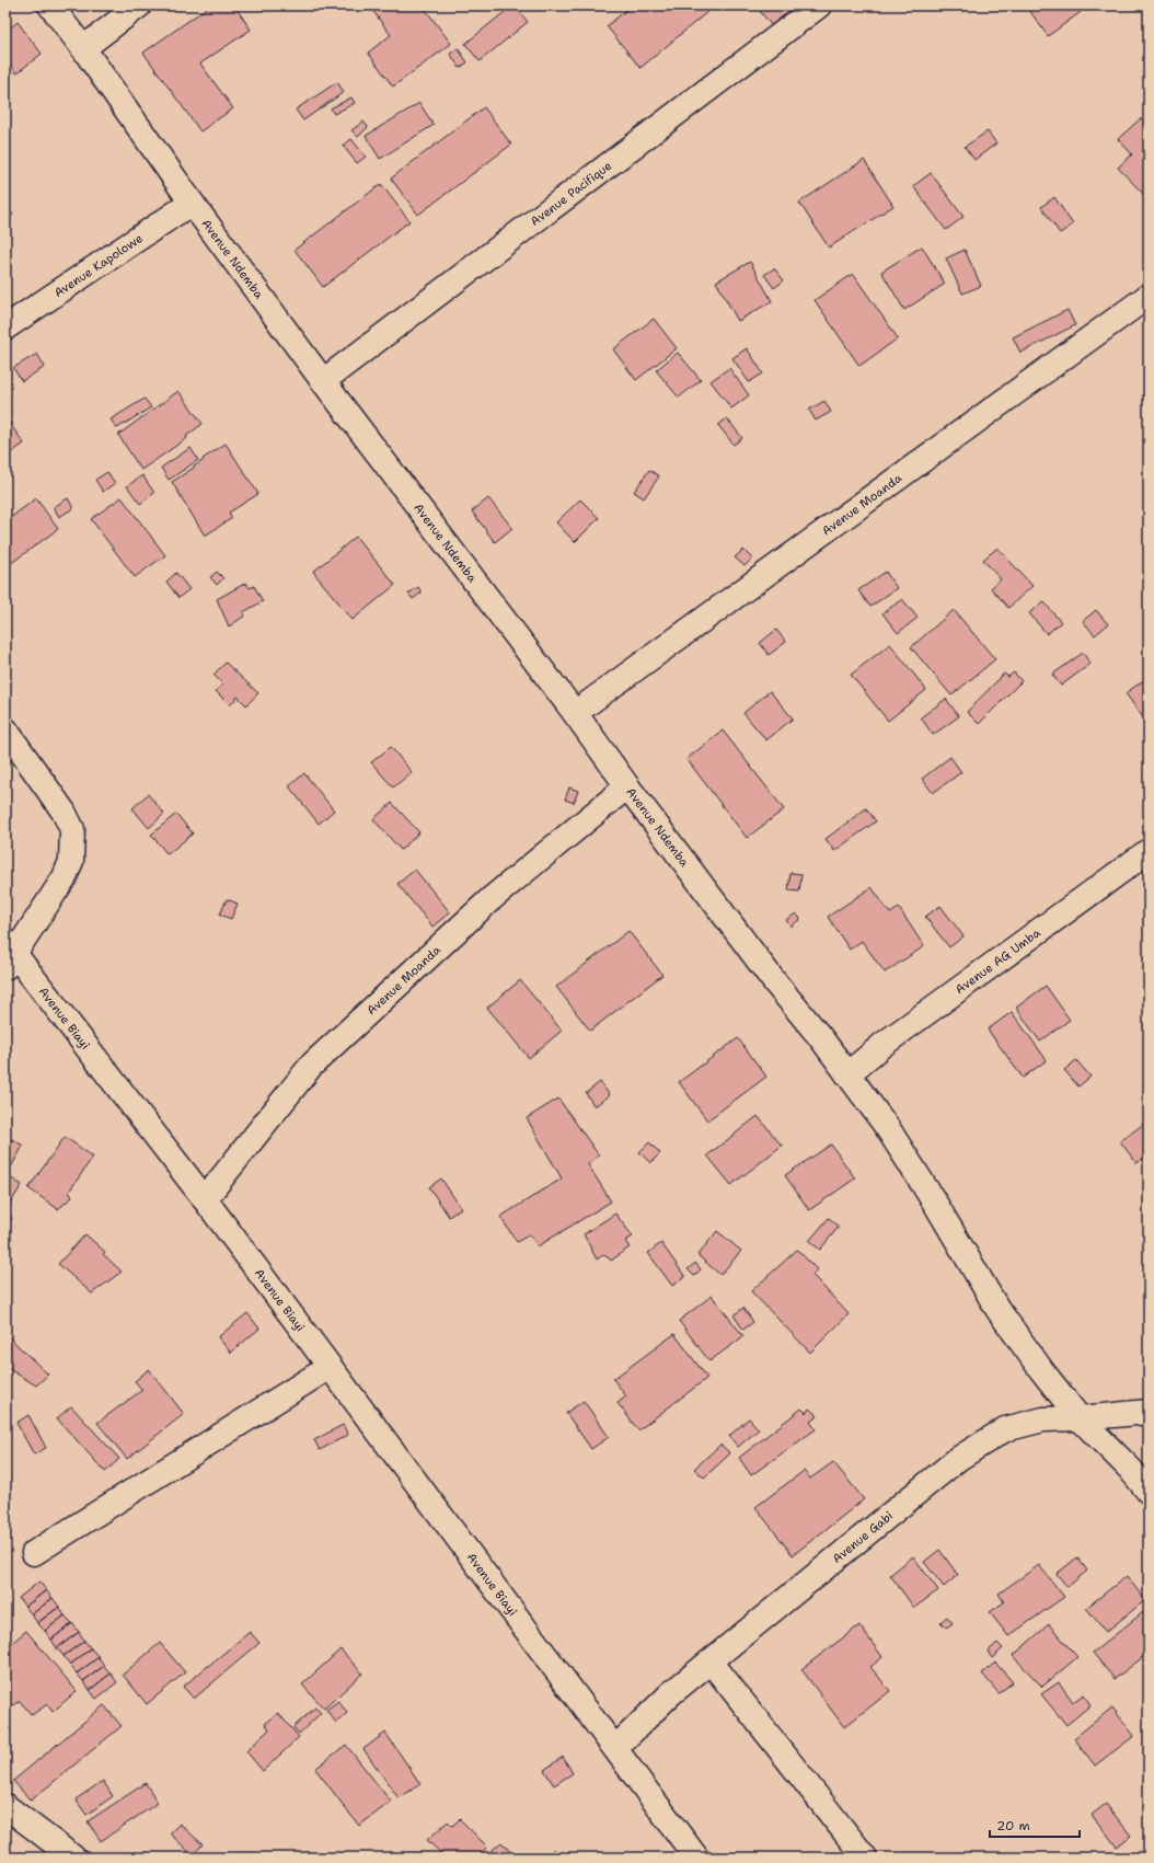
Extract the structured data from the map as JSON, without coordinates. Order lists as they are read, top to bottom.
{
  "streets": {
    "street": [
      "Avenue Pacifique",
      "Avenue Ndemba",
      "Avenue Kapolowe",
      "Avenue Moanda",
      "Avenue AG Umba",
      "Avenue Biayi",
      "Avenue Gabi"
    ]
  },
  "crossings": [
    ["Avenue Pacifique", "Avenue Ndemba"],
    ["Avenue Ndemba", "Avenue Kapolowe"],
    ["Avenue Ndemba", "Avenue Moanda"],
    ["Avenue Ndemba", "Avenue AG Umba"],
    ["Avenue Ndemba", "Avenue Gabi"],
    ["Avenue Moanda", "Avenue Biayi"],
    ["Avenue Biayi", "Avenue Gabi"]
  ],
  "scale_bar": "20 m"
}
